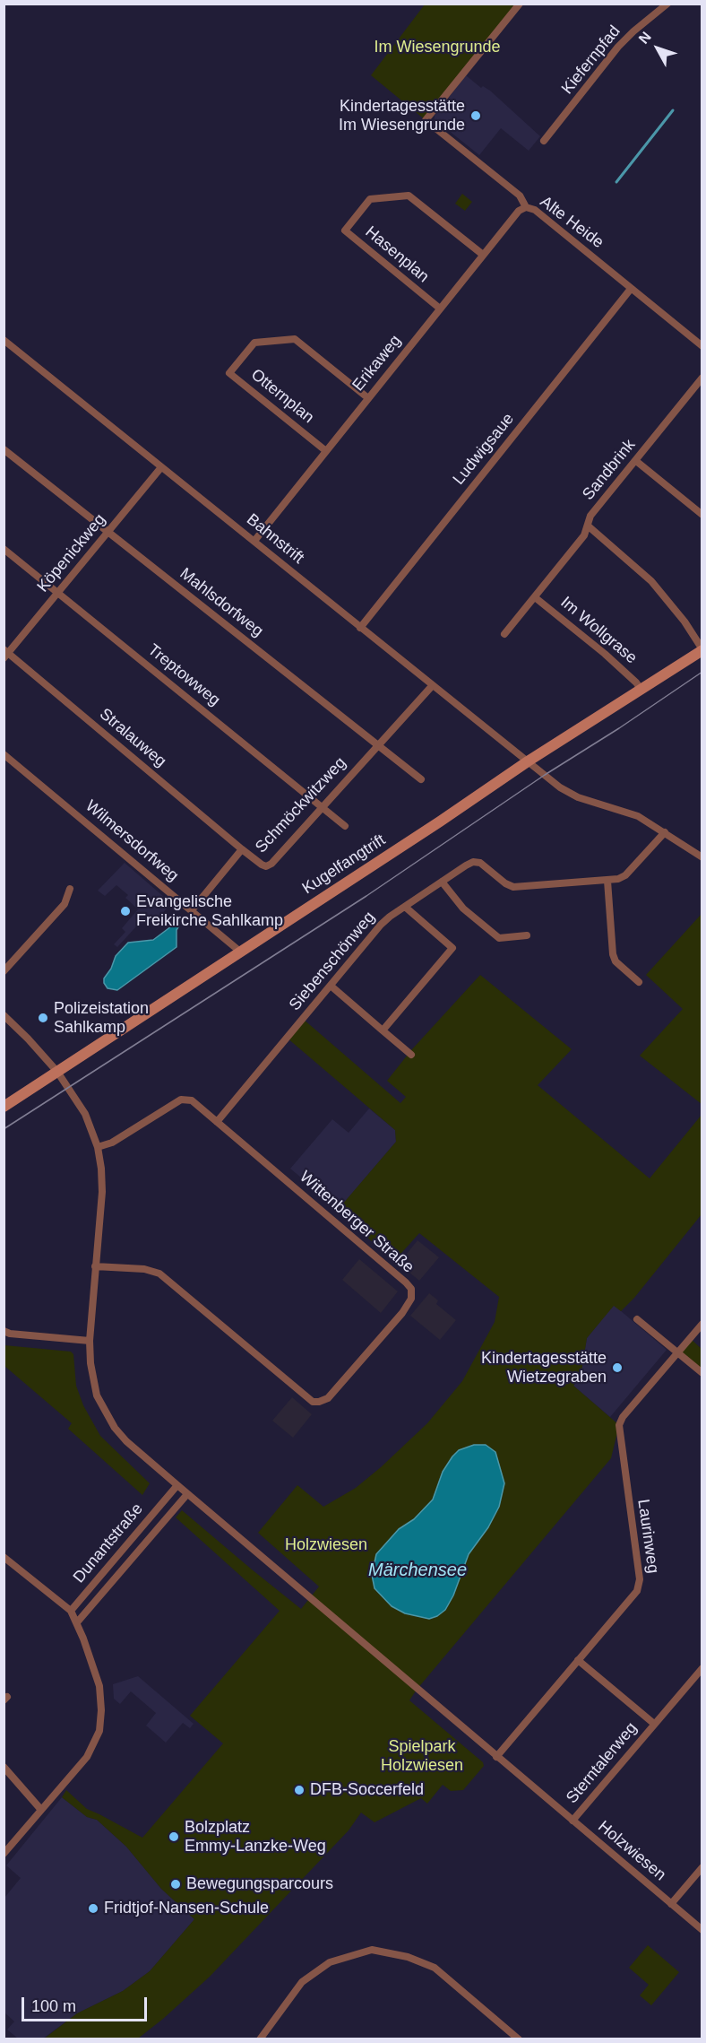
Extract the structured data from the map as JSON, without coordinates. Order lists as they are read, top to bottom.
{
  "streets": {
    "street": [
      "Kiefernpfad",
      "Alte Heide",
      "Hasenplan",
      "Erikaweg",
      "Otternplan",
      "Ludwigsaue",
      "Sandbrink",
      "Bahnstrift",
      "Köpenickweg",
      "Mahlsdorfweg",
      "Im Wollgrase",
      "Treptowweg",
      "Stralauweg",
      "Schmöckwitzweg",
      "Wilmersdorfweg",
      "Kugelfangtrift",
      "Siebenschönweg",
      "Wittenberger Straße",
      "Laurinweg",
      "Dunantstraße",
      "Sterntalerweg",
      "Holzwiesen"
    ]
  },
  "crossings": [
    ["Alte Heide", "Erikaweg"],
    ["Alte Heide", "Ludwigsaue"],
    ["Hasenplan", "Erikaweg"],
    ["Erikaweg", "Otternplan"],
    ["Erikaweg", "Bahnstrift"],
    ["Ludwigsaue", "Bahnstrift"],
    ["Sandbrink", "Im Wollgrase"],
    ["Bahnstrift", "Köpenickweg"],
    ["Bahnstrift", "Schmöckwitzweg"],
    ["Bahnstrift", "Kugelfangtrift"],
    ["Bahnstrift", "Siebenschönweg"],
    ["Köpenickweg", "Mahlsdorfweg"],
    ["Köpenickweg", "Treptowweg"],
    ["Köpenickweg", "Stralauweg"],
    ["Mahlsdorfweg", "Schmöckwitzweg"],
    ["Im Wollgrase", "Kugelfangtrift"],
    ["Treptowweg", "Schmöckwitzweg"],
    ["Stralauweg", "Schmöckwitzweg"],
    ["Schmöckwitzweg", "Wilmersdorfweg"],
    ["Wilmersdorfweg", "Kugelfangtrift"],
    ["Kugelfangtrift", "Holzwiesen"],
    ["Siebenschönweg", "Wittenberger Straße"],
    ["Wittenberger Straße", "Holzwiesen"],
    ["Laurinweg", "Sterntalerweg"],
    ["Laurinweg", "Holzwiesen"],
    ["Dunantstraße", "Holzwiesen"],
    ["Sterntalerweg", "Holzwiesen"]
  ],
  "water": ["Märchensee"],
  "parks": ["Im Wiesengrunde", "Holzwiesen", "Spielpark Holzwiesen"],
  "places": [
    "Kindertagesstätte Im Wiesengrunde",
    "Evangelische Freikirche Sahlkamp",
    "Polizeistation Sahlkamp",
    "Kindertagesstätte Wietzegraben",
    "DFB-Soccerfeld",
    "Bolzplatz Emmy-Lanzke-Weg",
    "Bewegungsparcours",
    "Fridtjof-Nansen-Schule"
  ],
  "scale_bar": "100 m",
  "north": "top left"
}
